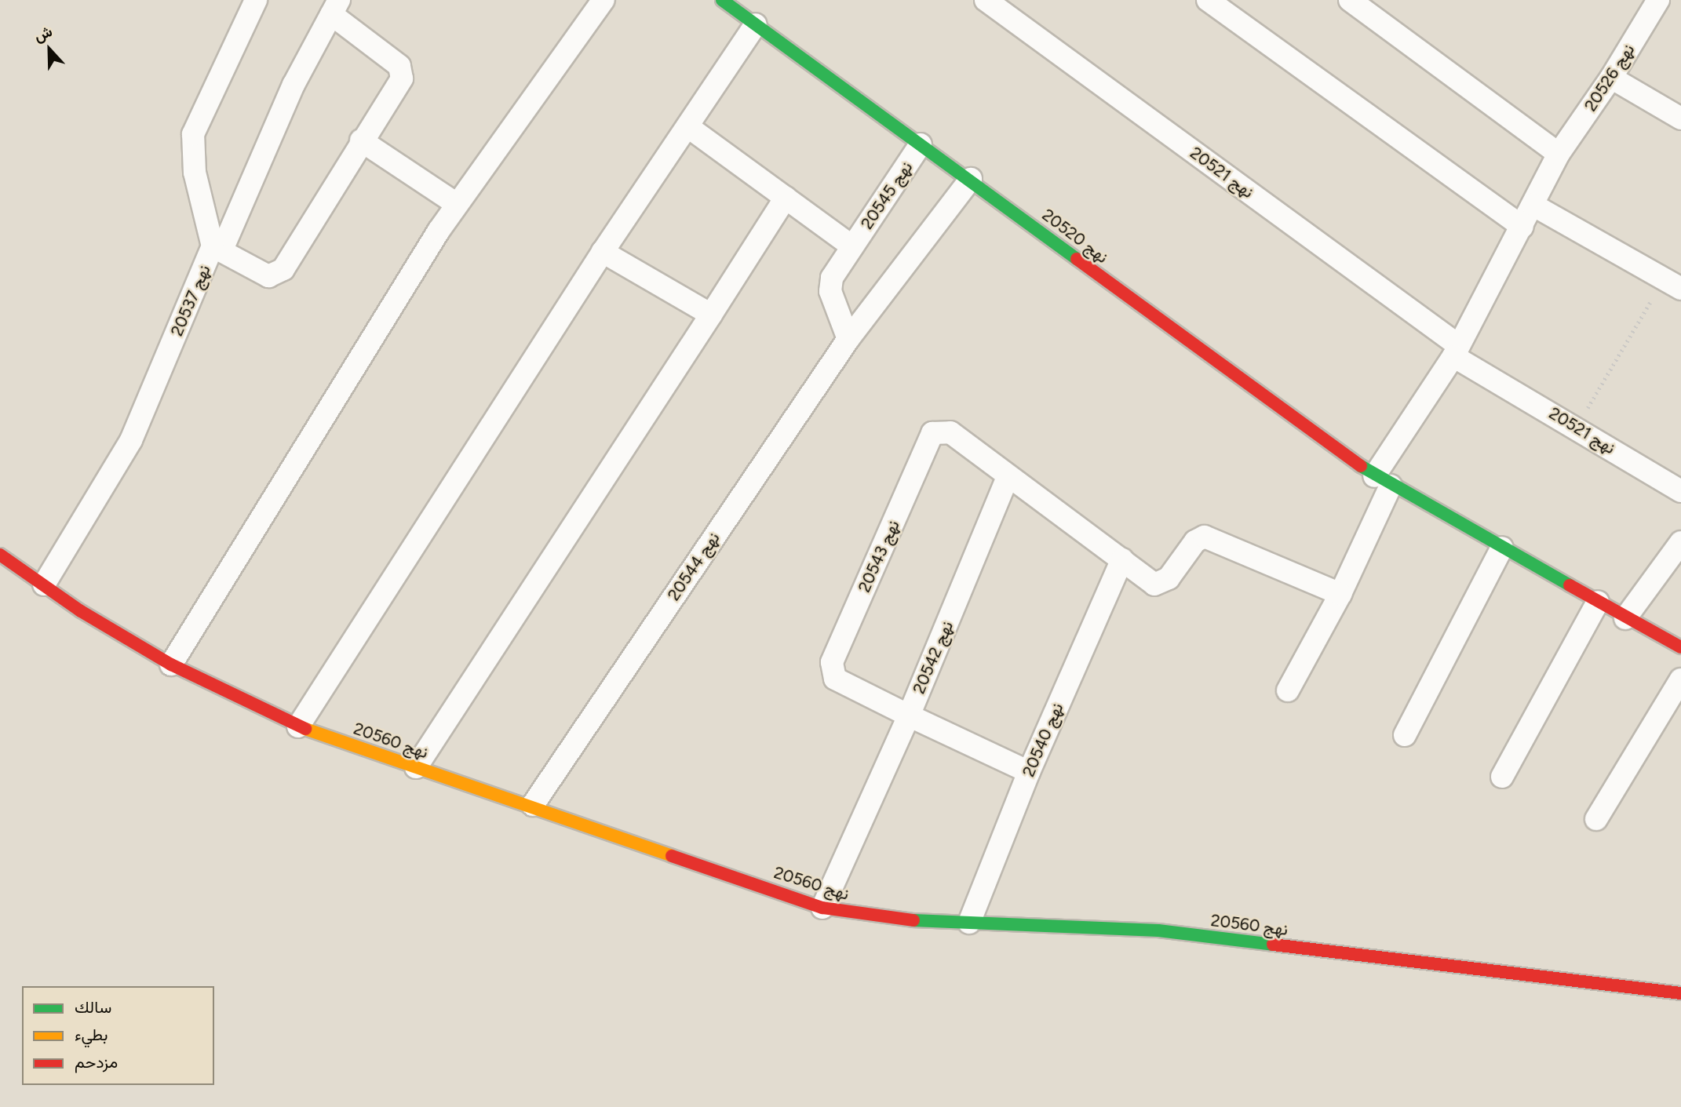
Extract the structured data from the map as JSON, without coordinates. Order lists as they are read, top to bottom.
{
  "streets": {
    "street": [
      "نهج 20526",
      "نهج 20521",
      "نهج 20545",
      "نهج 20520",
      "نهج 20537",
      "نهج 20543",
      "نهج 20544",
      "نهج 20542",
      "نهج 20540",
      "نهج 20560"
    ]
  },
  "crossings": [
    ["نهج 20526", "نهج 20521"],
    ["نهج 20526", "نهج 20520"],
    ["نهج 20545", "نهج 20520"],
    ["نهج 20545", "نهج 20544"],
    ["نهج 20520", "نهج 20544"],
    ["نهج 20537", "نهج 20560"],
    ["نهج 20543", "نهج 20542"],
    ["نهج 20544", "نهج 20560"],
    ["نهج 20542", "نهج 20560"],
    ["نهج 20540", "نهج 20560"]
  ],
  "legend": ["سالك", "بطيء", "مزدحم"],
  "north": "top"
}
